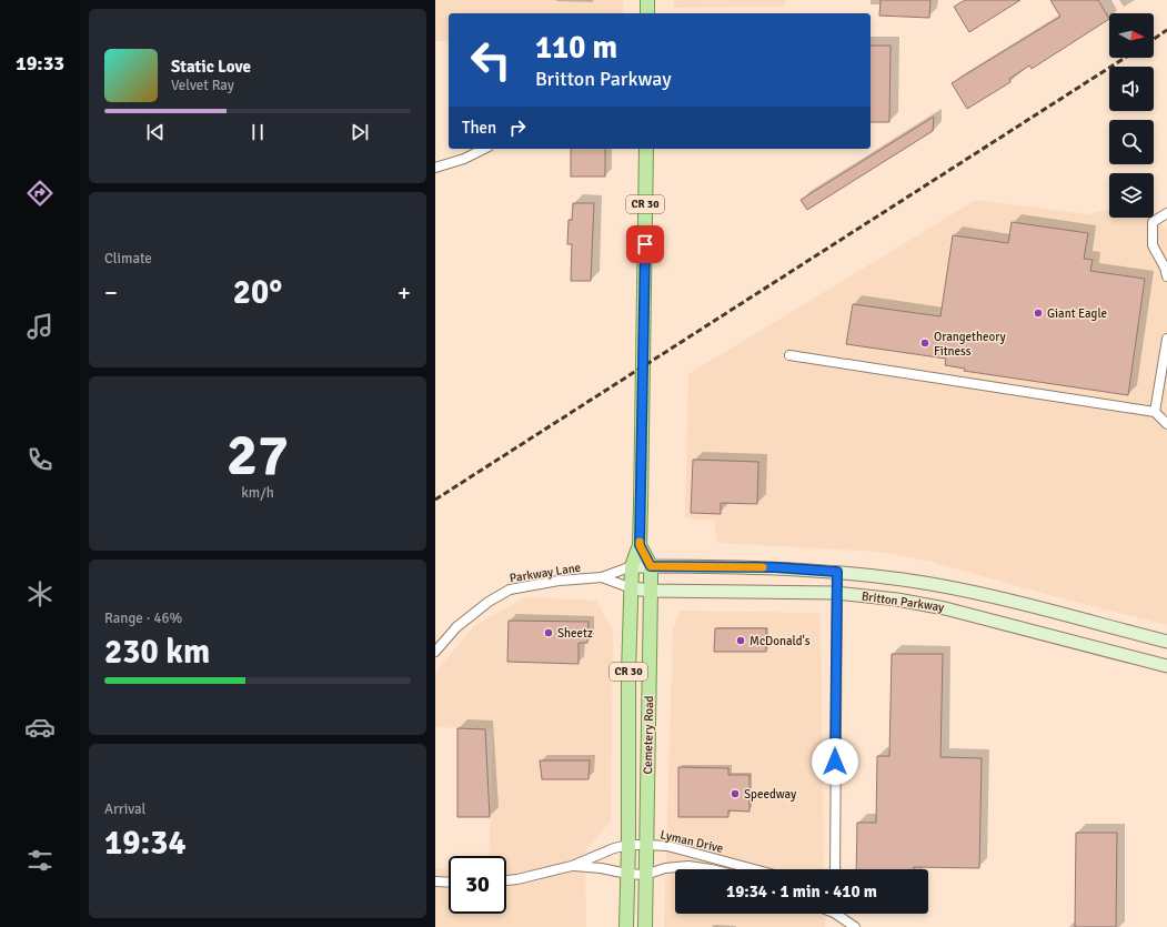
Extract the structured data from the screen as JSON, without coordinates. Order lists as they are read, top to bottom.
{
  "streets": {
    "main road": ["CR 30", "Britton Parkway", "Cemetery Road"],
    "street": ["Parkway Lane", "Lyman Drive"]
  },
  "crossings": [
    ["Parkway Lane", "Britton Parkway"],
    ["Parkway Lane", "Cemetery Road"],
    ["Britton Parkway", "Cemetery Road"],
    ["Cemetery Road", "Lyman Drive"]
  ],
  "places": [
    "Giant Eagle",
    "Orangetheory Fitness",
    "Sheetz",
    "McDonald's",
    "Speedway"
  ],
  "north": "right",
  "page": {
    "tabs": "19:33",
    "turn": ["110 m", "Britton Parkway"],
    "song": ["Static Love", "Velvet Ray"],
    "then": "Then",
    "tile": [
      "Climate",
      ["27", "km/h"],
      ["Range · 46%", "230 km"],
      ["Arrival", "19:34"]
    ],
    "heat": ["−", "20°", "+"],
    "limit": "30",
    "trip": "19:34 · 1 min · 410 m"
  }
}
